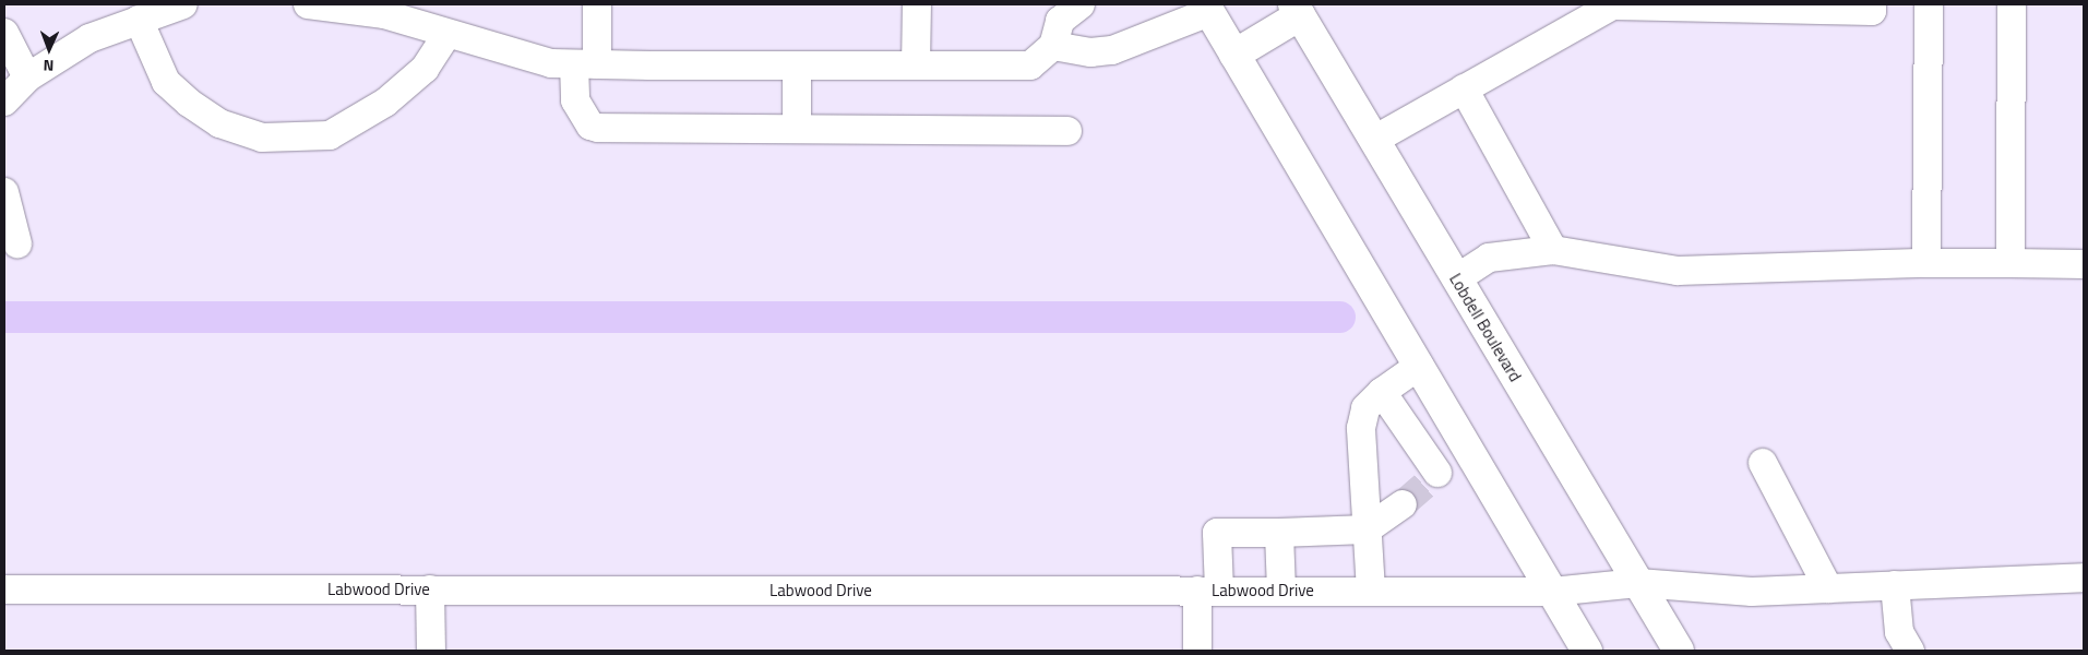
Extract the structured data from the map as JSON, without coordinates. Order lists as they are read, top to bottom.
{
  "streets": {
    "main road": ["Lobdell Boulevard"],
    "street": ["Labwood Drive"]
  },
  "crossings": [
    ["Lobdell Boulevard", "Labwood Drive"]
  ],
  "north": "bottom"
}
